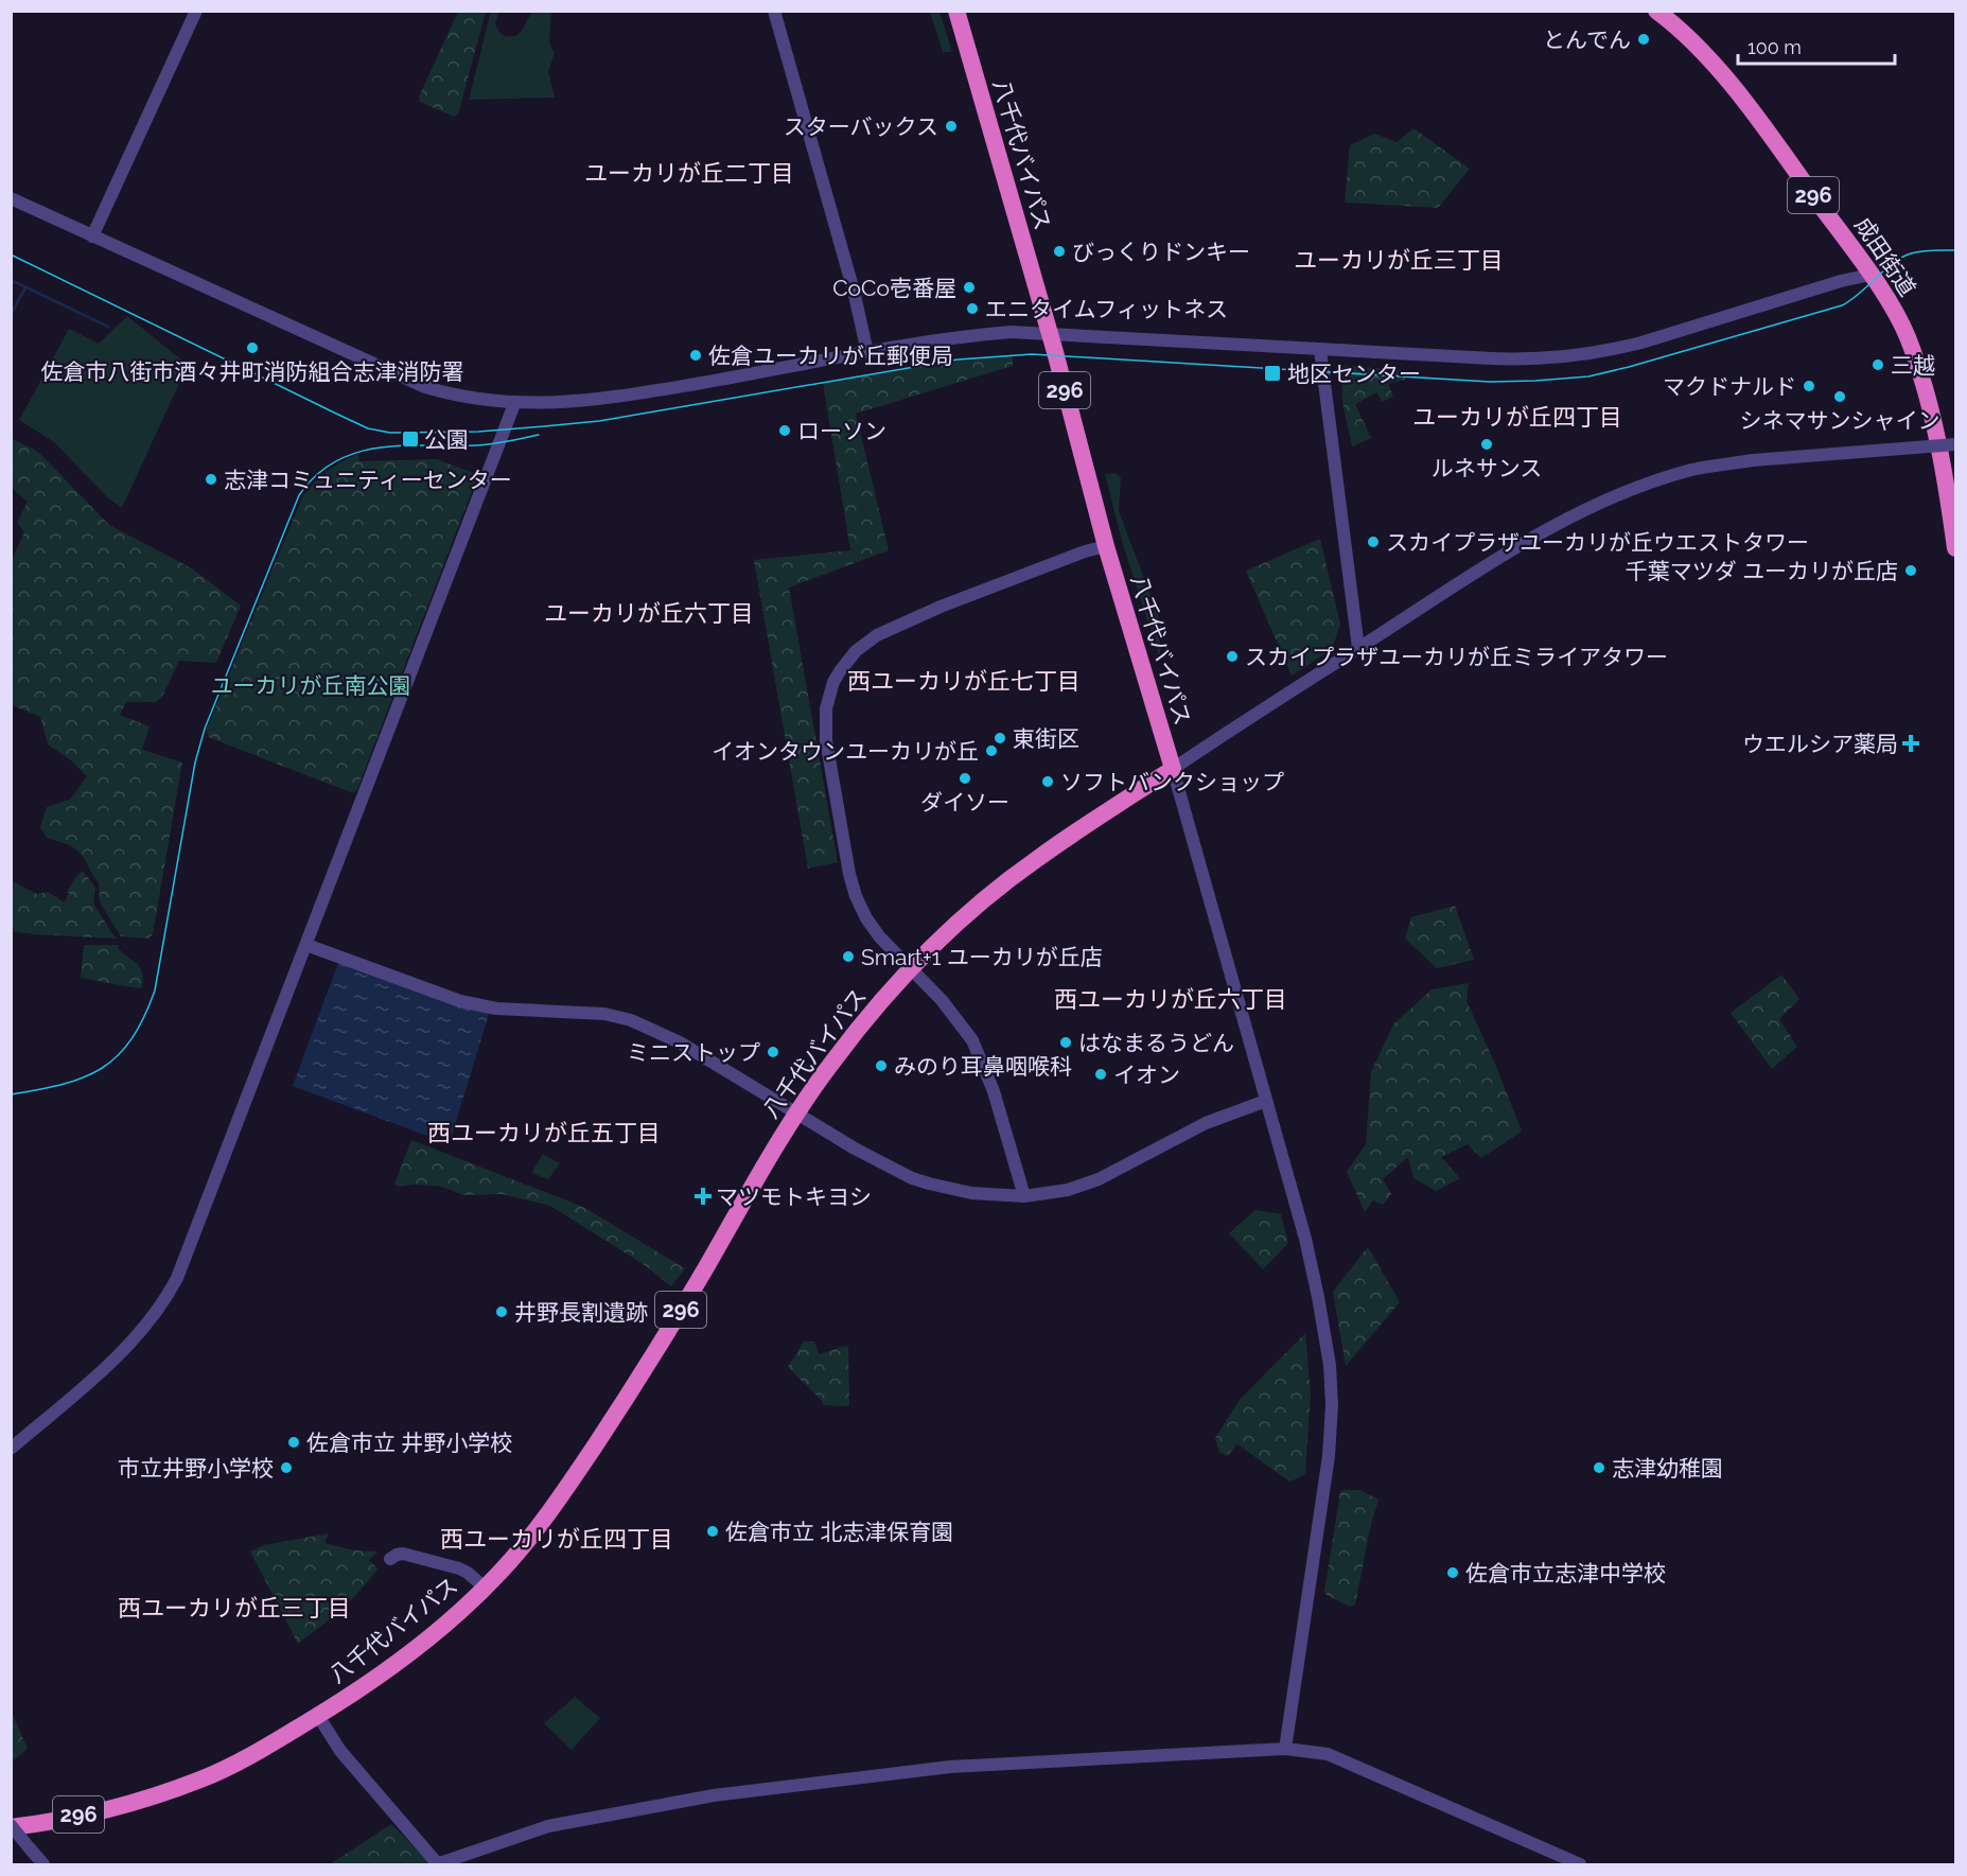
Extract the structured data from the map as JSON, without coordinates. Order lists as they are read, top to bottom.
{
  "streets": {
    "highway": ["八千代バイパス", "296", "成田街道"]
  },
  "districts": [
    "ユーカリが丘二丁目",
    "ユーカリが丘三丁目",
    "ユーカリが丘四丁目",
    "ユーカリが丘六丁目",
    "西ユーカリが丘七丁目",
    "西ユーカリが丘六丁目",
    "西ユーカリが丘五丁目",
    "西ユーカリが丘四丁目",
    "西ユーカリが丘三丁目"
  ],
  "parks": ["ユーカリが丘南公園"],
  "places": {
    "other": [
      "とんでん",
      "スターバックス",
      "びっくりドンキー",
      "CoCo壱番屋",
      "エニタイムフィットネス",
      "佐倉市八街市酒々井町消防組合志津消防署",
      "佐倉ユーカリが丘郵便局",
      "三越",
      "マクドナルド",
      "シネマサンシャイン",
      "ローソン",
      "ルネサンス",
      "志津コミュニティーセンター",
      "スカイプラザユーカリが丘ウエストタワー",
      "千葉マツダ ユーカリが丘店",
      "スカイプラザユーカリが丘ミライアタワー",
      "東街区",
      "イオンタウンユーカリが丘",
      "ダイソー",
      "ソフトバンクショップ",
      "Smart+1 ユーカリが丘店",
      "はなまるうどん",
      "ミニストップ",
      "みのり耳鼻咽喉科",
      "イオン",
      "井野長割遺跡",
      "佐倉市立 井野小学校",
      "市立井野小学校",
      "志津幼稚園",
      "佐倉市立 北志津保育園",
      "佐倉市立志津中学校"
    ],
    "transit": ["地区センター", "公園"],
    "health": ["ウエルシア薬局", "マツモトキヨシ"]
  },
  "scale_bar": "100 m"
}
